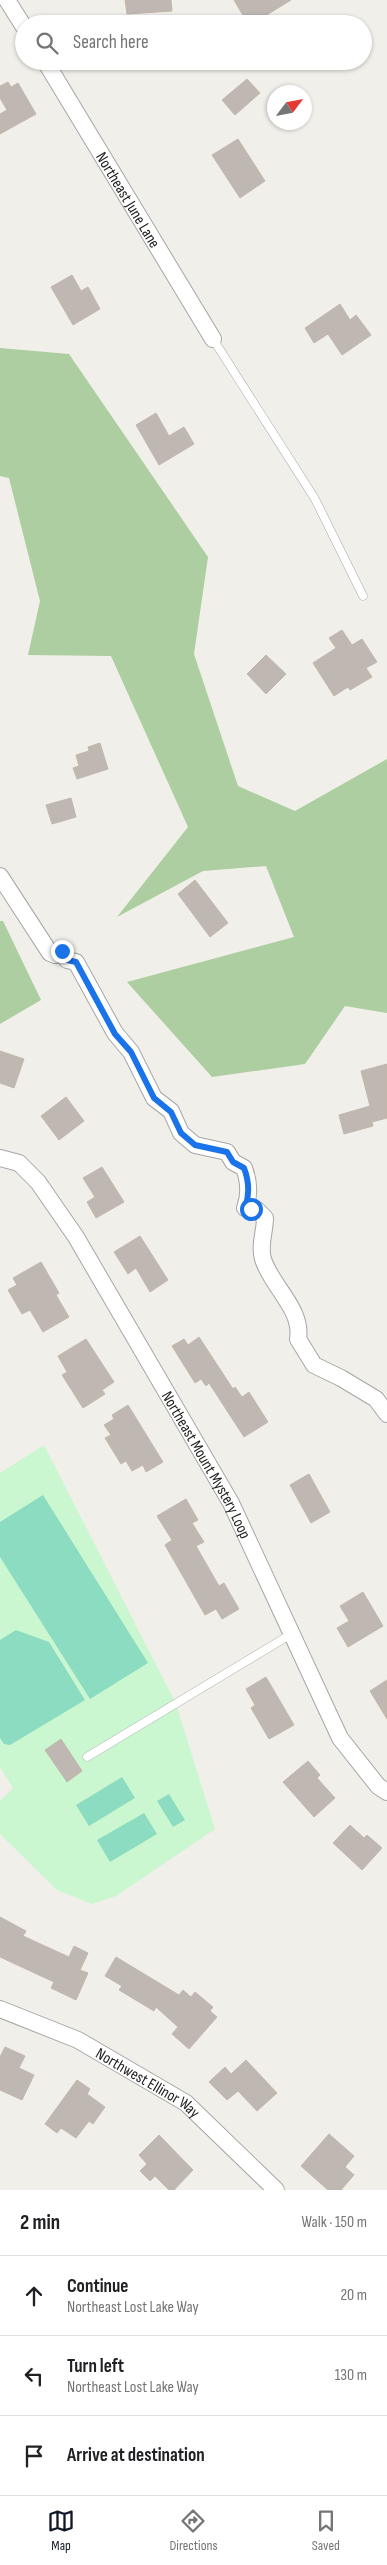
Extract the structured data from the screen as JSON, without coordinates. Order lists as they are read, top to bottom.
{
  "streets": {
    "street": ["Northeast June Lane", "Northeast Mount Mystery Loop", "Northwest Ellinor Way"]
  },
  "north": "top right",
  "page": {
    "search": "Search here",
    "heading": ["2 min", "Walk · 150 m"],
    "list": [
      ["Continue", "Northeast Lost Lake Way", "20 m"],
      ["Turn left", "Northeast Lost Lake Way", "130 m"],
      "Arrive at destination"
    ],
    "nav": ["Map", "Directions", "Saved"]
  }
}
